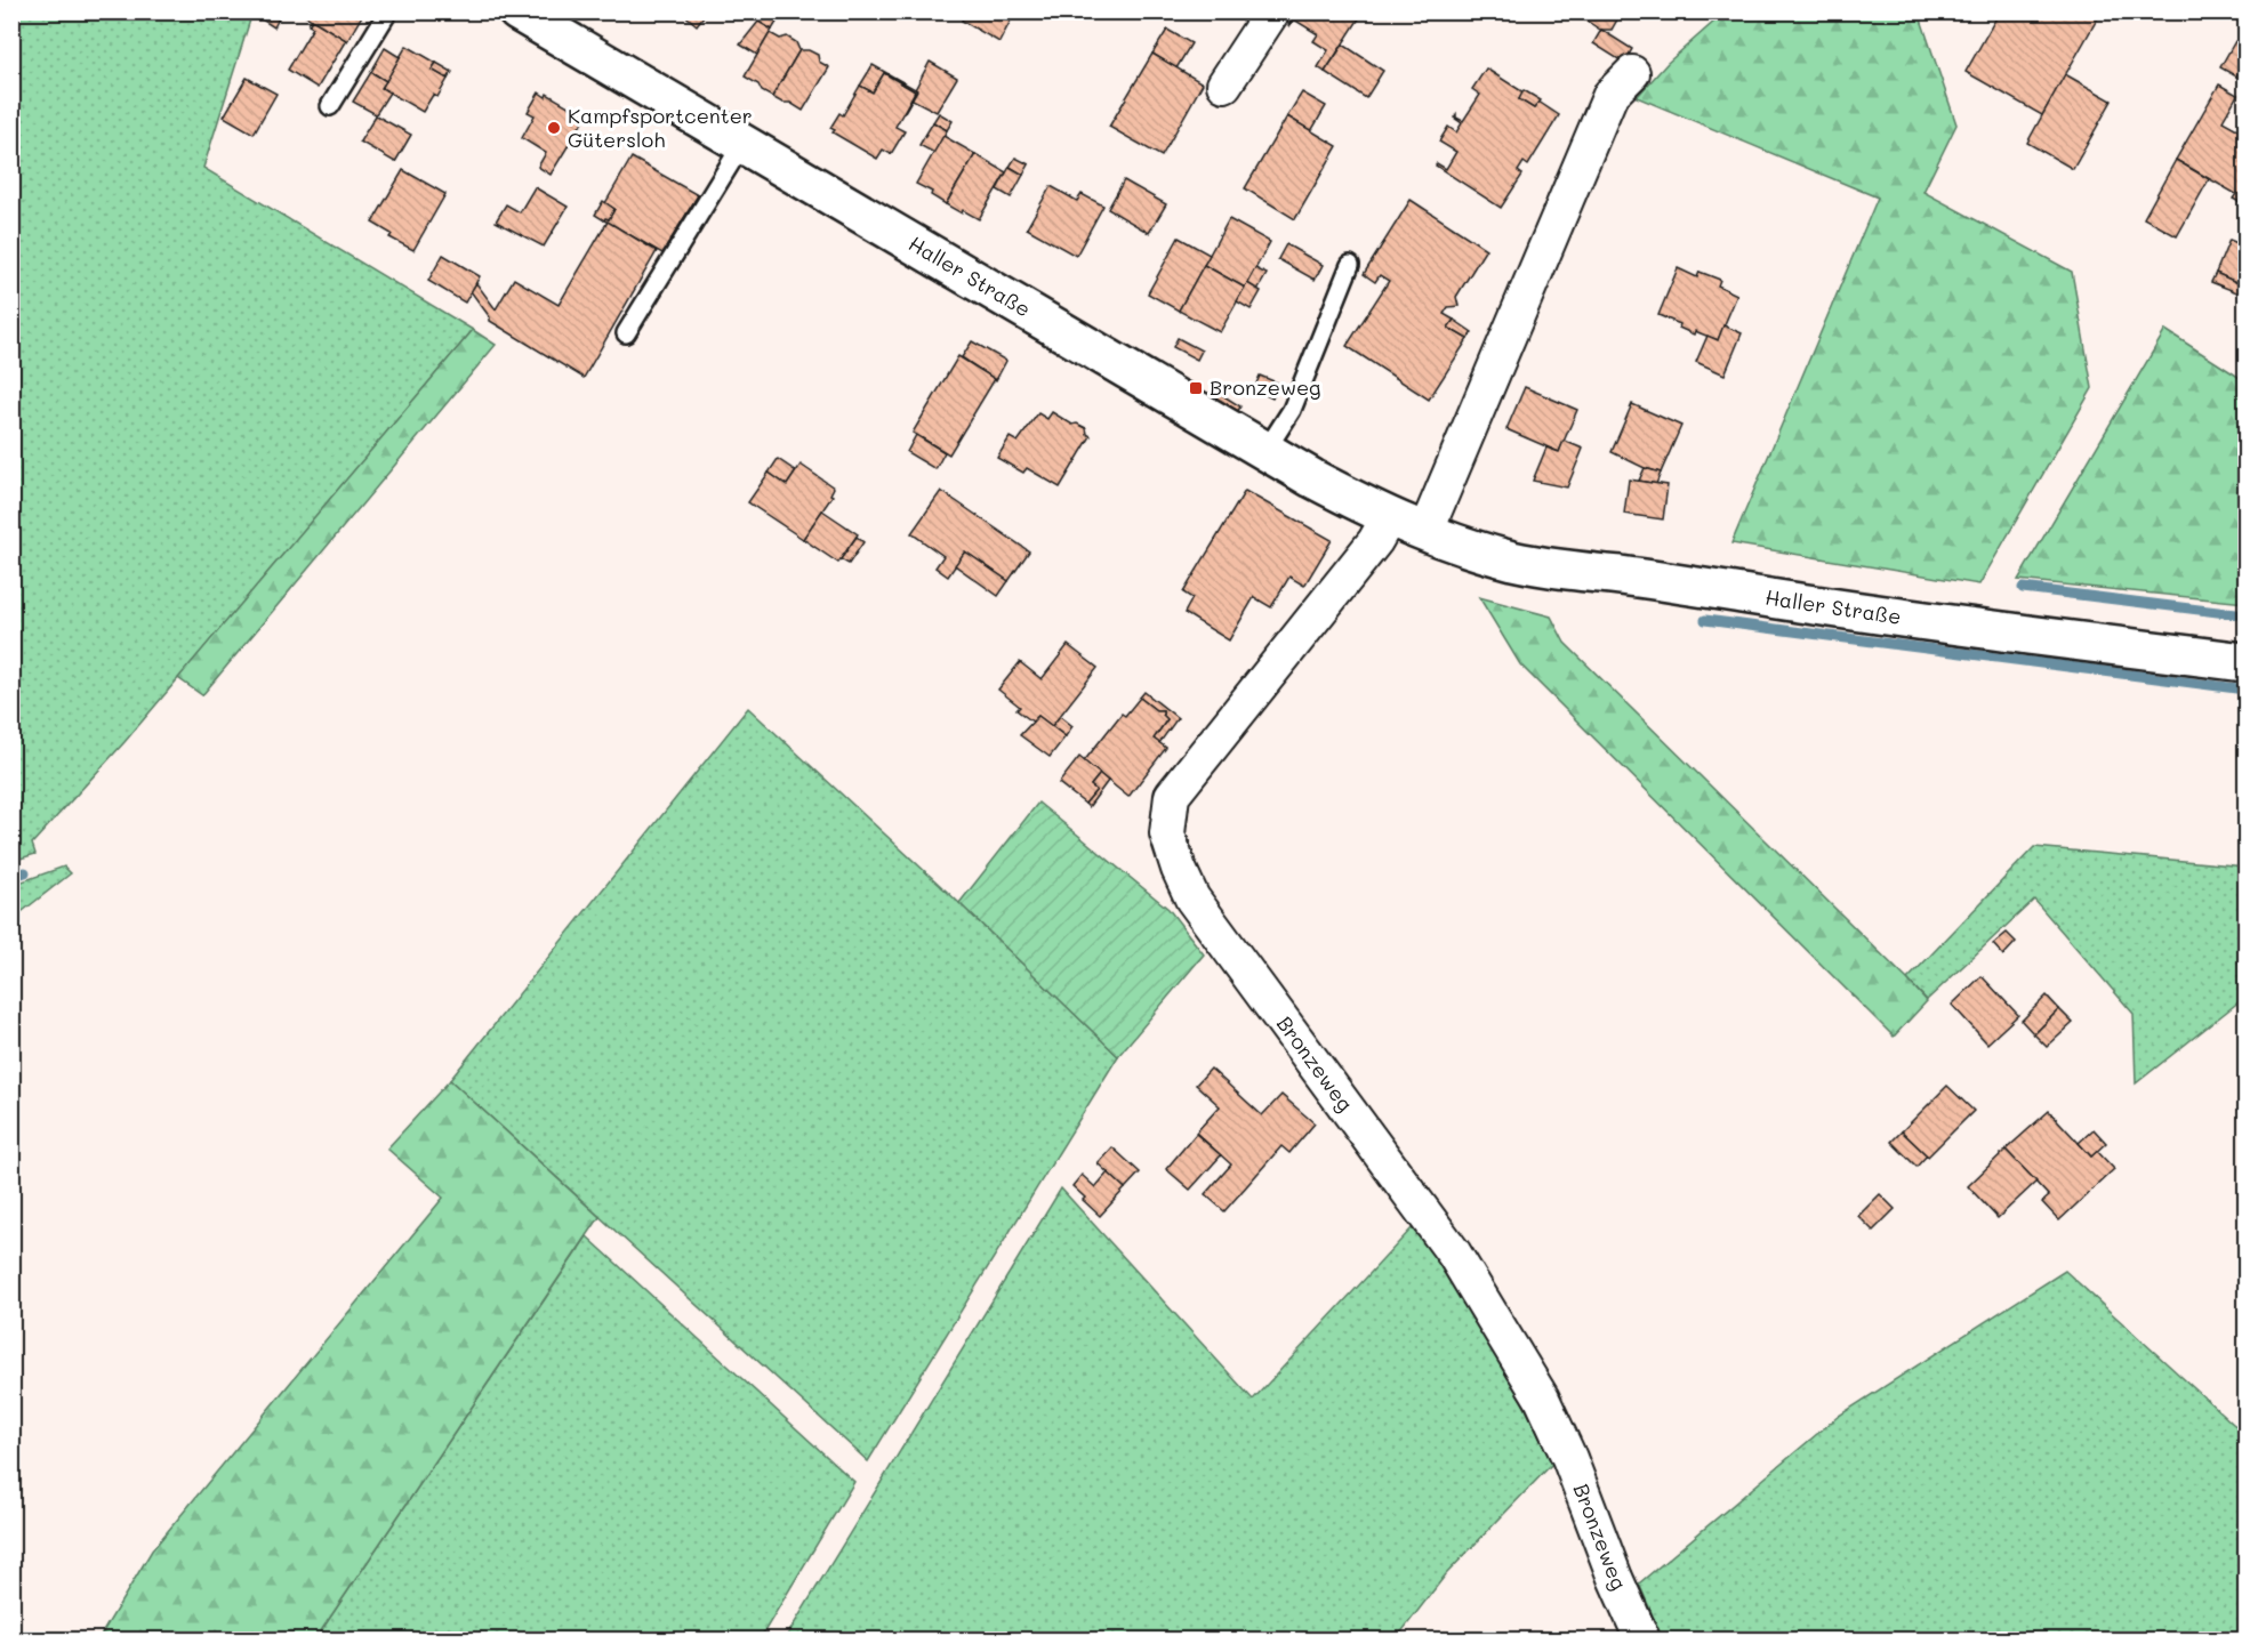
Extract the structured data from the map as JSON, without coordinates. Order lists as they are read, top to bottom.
{
  "streets": {
    "street": ["Haller Straße", "Bronzeweg"]
  },
  "crossings": [
    ["Haller Straße", "Bronzeweg"]
  ],
  "places": {
    "other": ["Kampfsportcenter Gütersloh"],
    "transit": ["Bronzeweg"]
  }
}
